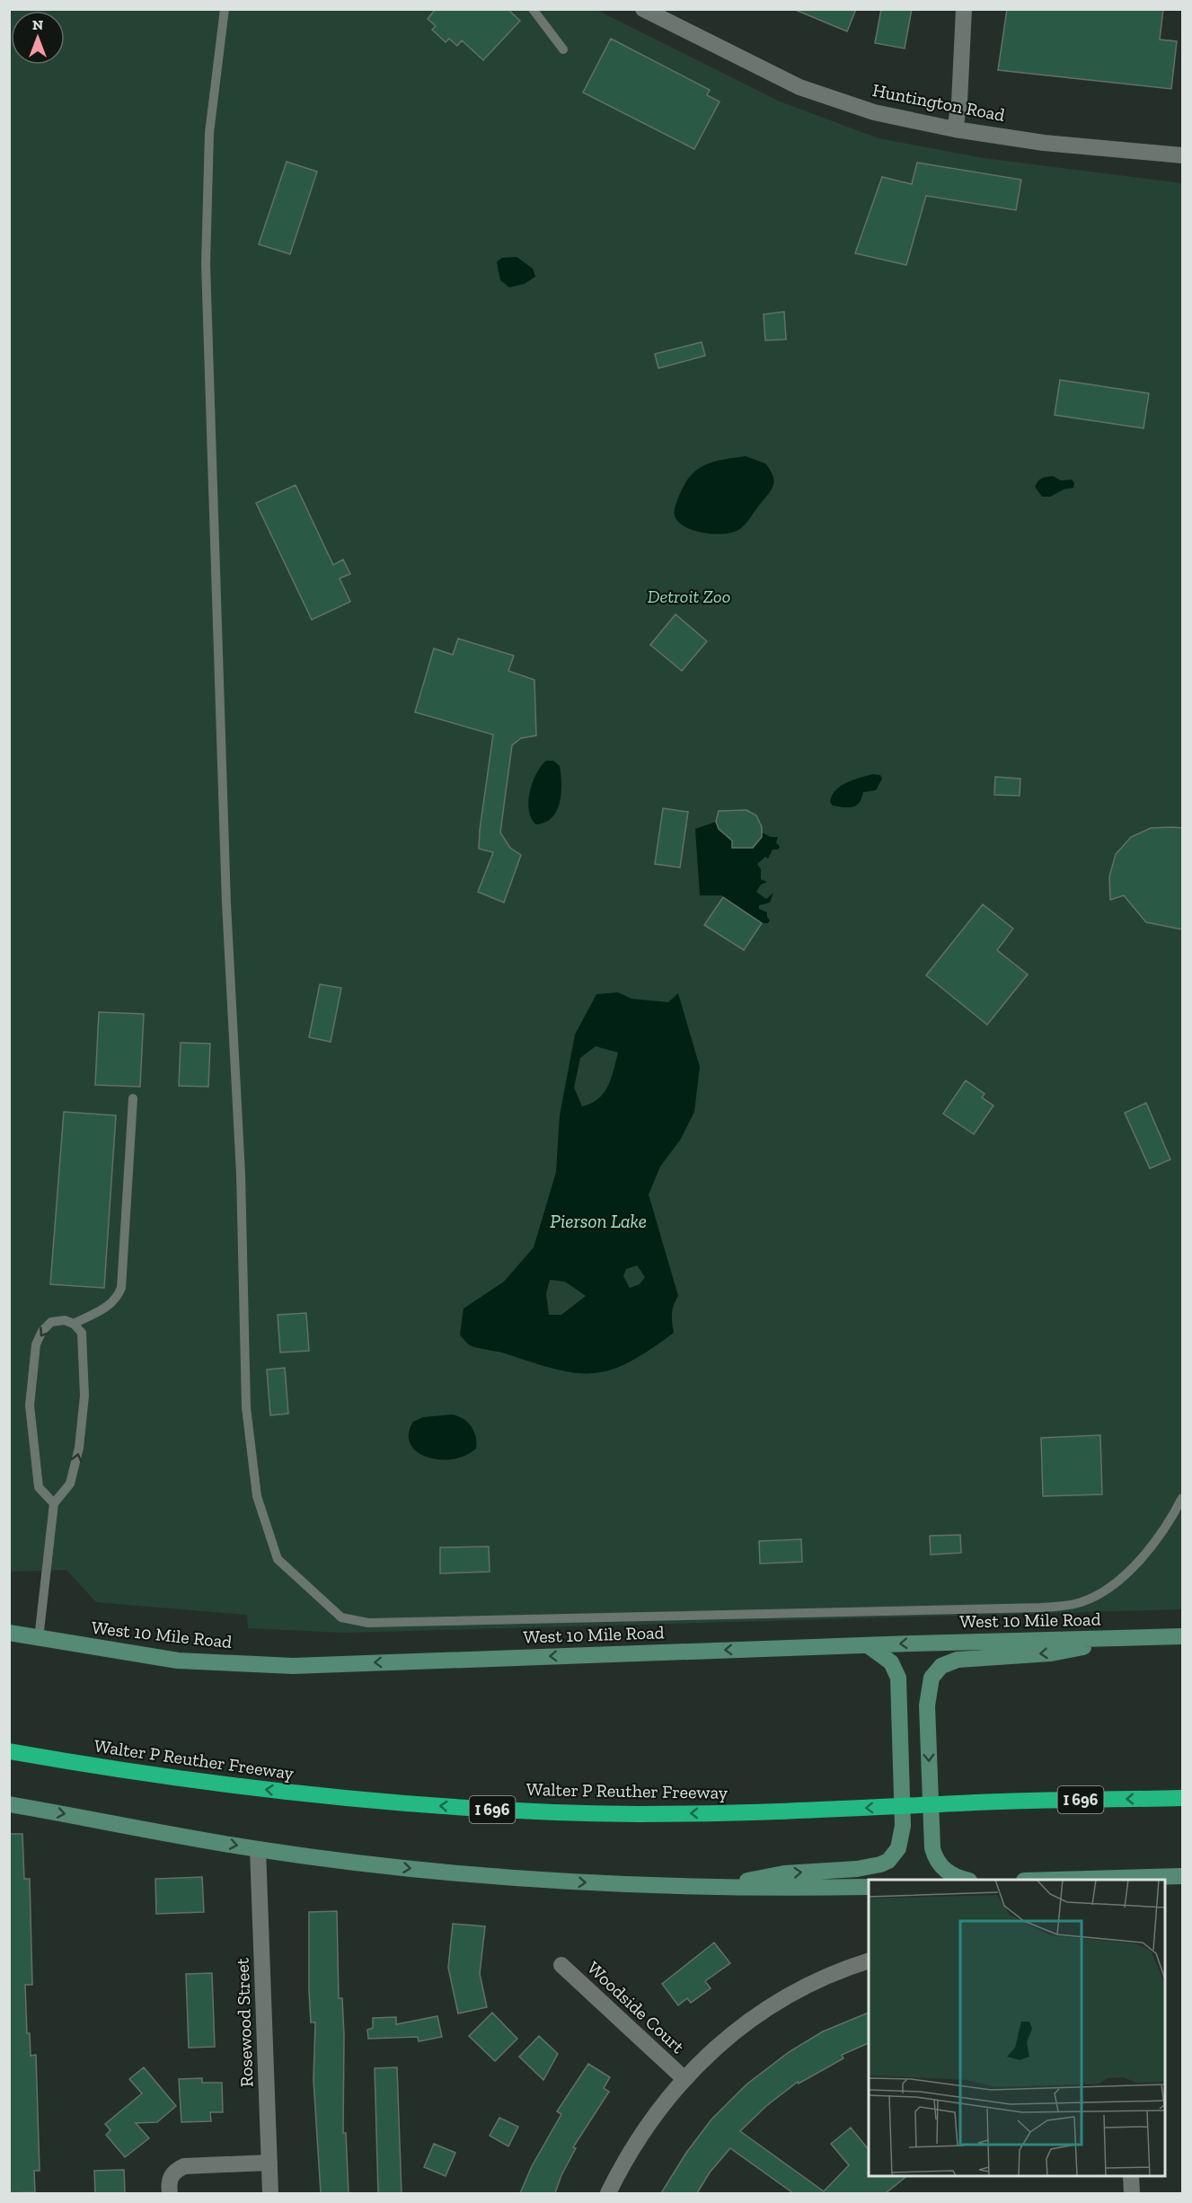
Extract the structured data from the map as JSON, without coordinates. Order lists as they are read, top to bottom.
{
  "streets": {
    "highway": ["Walter P Reuther Freeway", "I 696"],
    "main road": ["West 10 Mile Road"],
    "street": ["Huntington Road", "Woodside Court", "Rosewood Street"]
  },
  "one_way": ["West 10 Mile Road", "Walter P Reuther Freeway"],
  "water": ["Pierson Lake"],
  "parks": ["Detroit Zoo"],
  "north": "top"
}
